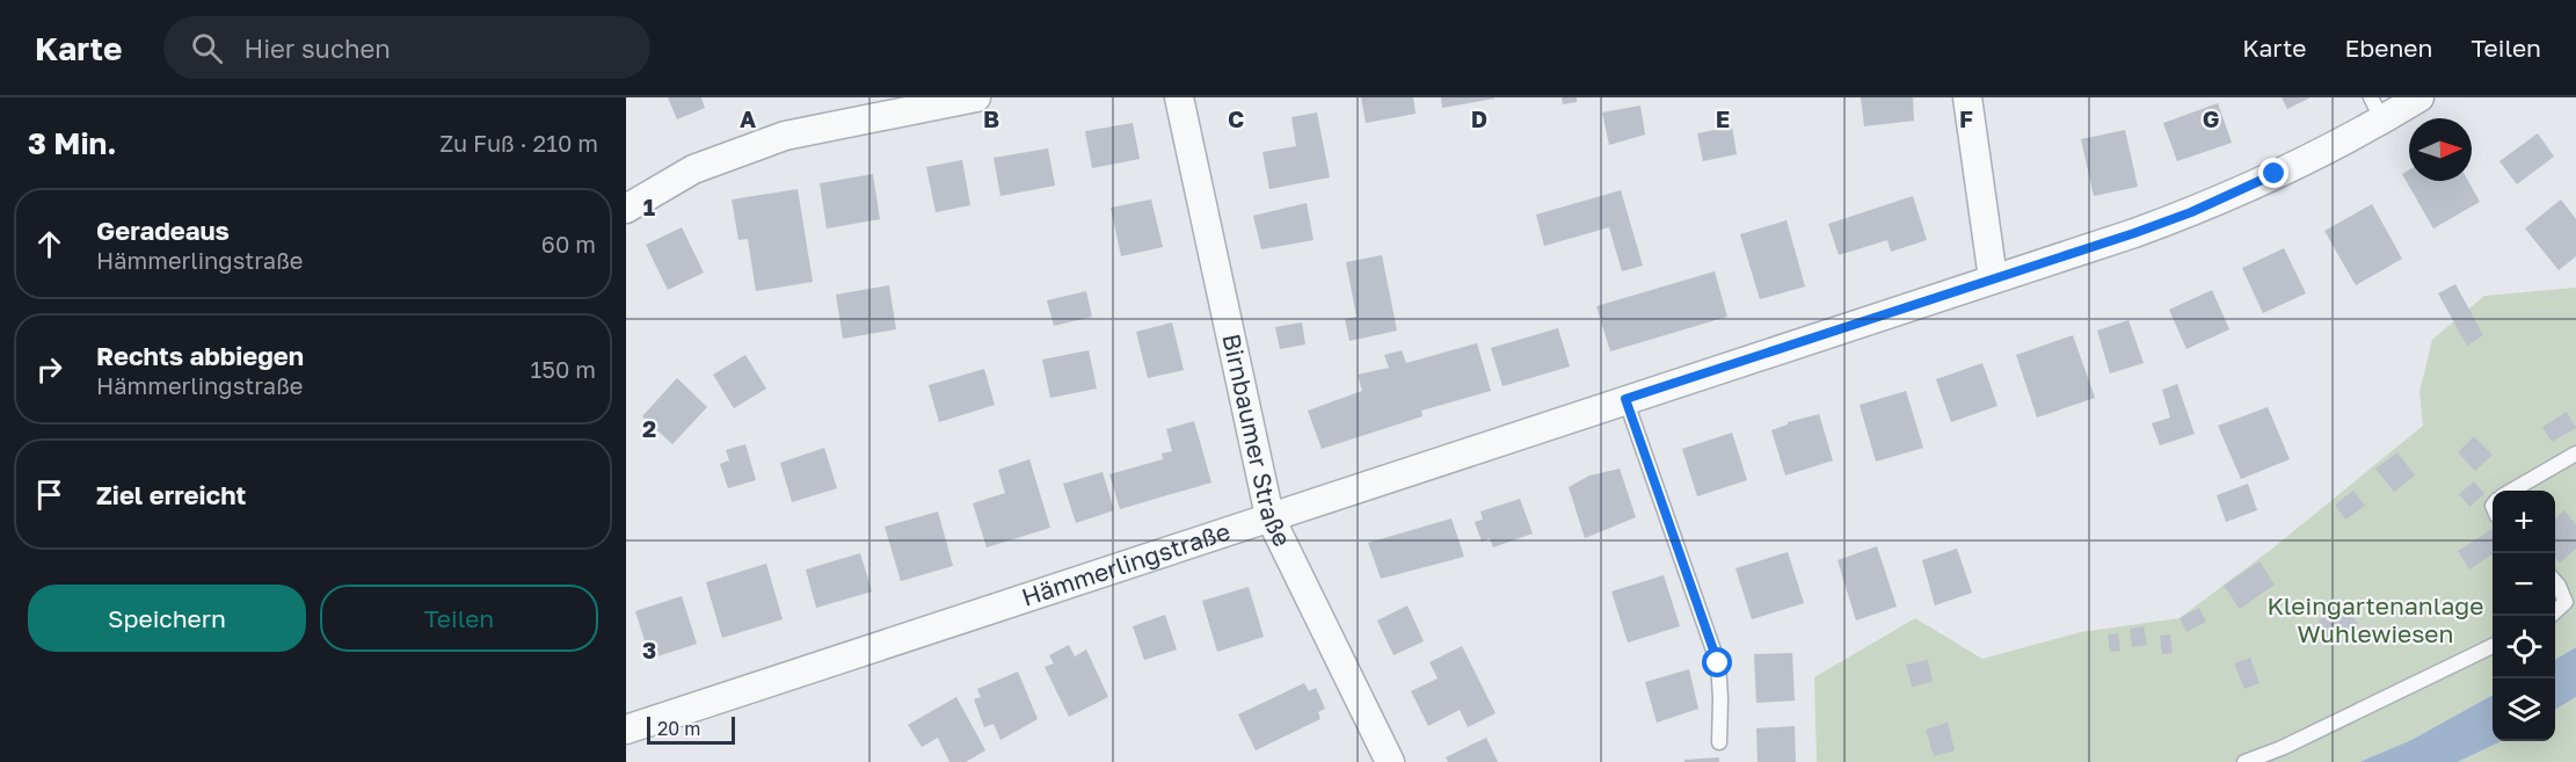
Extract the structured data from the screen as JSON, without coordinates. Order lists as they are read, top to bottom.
{
  "streets": {
    "street": ["Birnbaumer Straße", "Hämmerlingstraße"]
  },
  "crossings": [
    ["Birnbaumer Straße", "Hämmerlingstraße"]
  ],
  "parks": ["Kleingartenanlage Wuhlewiesen"],
  "scale_bar": "20 m",
  "north": "right",
  "page": {
    "header": "Karte",
    "search": "Hier suchen",
    "nav": ["Karte", "Ebenen", "Teilen"],
    "heading": ["3 Min.", "Zu Fuß · 210 m"],
    "list": [
      ["Geradeaus", "Hämmerlingstraße", "60 m"],
      ["Rechts abbiegen", "Hämmerlingstraße", "150 m"],
      "Ziel erreicht"
    ],
    "map_buttons": ["+", "−"],
    "buttons": ["Speichern", "Teilen"],
    "scale": "20 m"
  },
  "grid": {
    "columns": [
      "A",
      "B",
      "C",
      "D",
      "E",
      "F",
      "G"
    ],
    "rows": ["1", "2", "3"]
  }
}
